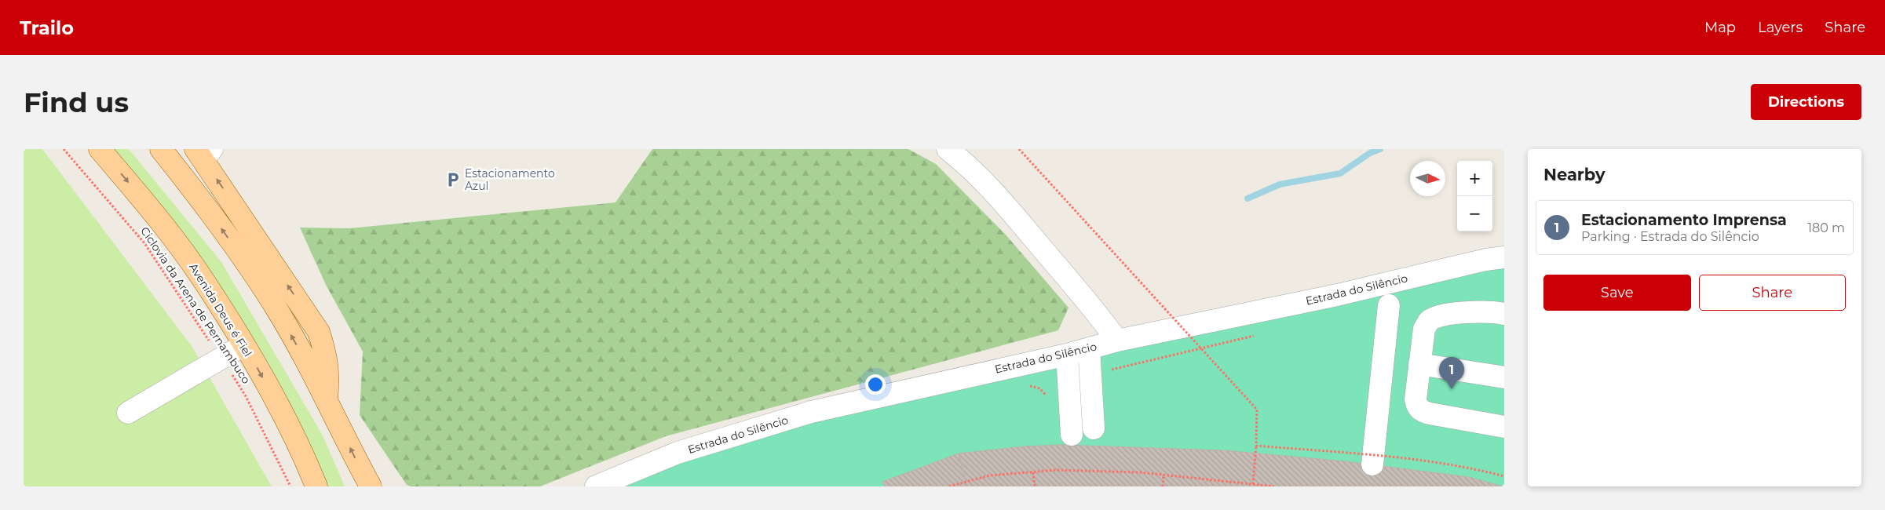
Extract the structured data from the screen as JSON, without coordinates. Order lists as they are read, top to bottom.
{
  "streets": {
    "main road": ["Avenida Deus é Fiel"],
    "street": ["Estrada do Silêncio"],
    "path": ["Ciclovia da Arena de Pernambuco"]
  },
  "places": {
    "parking": ["Estacionamento Azul"]
  },
  "north": "right",
  "page": {
    "header": "Trailo",
    "nav": ["Map", "Layers", "Share"],
    "buttons": [
      "Directions",
      ["Save", "Share"]
    ],
    "title": "Find us",
    "heading": "Nearby",
    "map_buttons": ["+", "−"],
    "list": [
      {
        "mark": "1",
        "name": "Estacionamento Imprensa",
        "note": "Parking · Estrada do Silêncio",
        "value": "180 m"
      }
    ],
    "pins": "1"
  }
}
